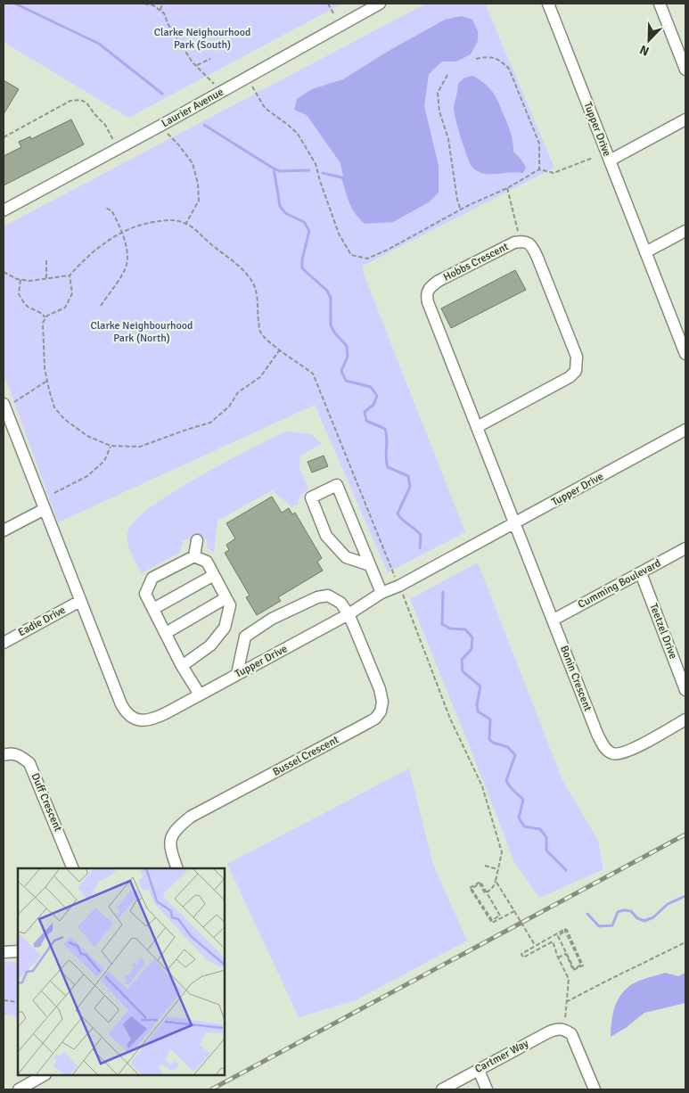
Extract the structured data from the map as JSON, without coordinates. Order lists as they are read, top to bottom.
{
  "streets": {
    "street": [
      "Laurier Avenue",
      "Tupper Drive",
      "Hobbs Crescent",
      "Cumming Boulevard",
      "Eadie Drive",
      "Teetzel Drive",
      "Bonin Crescent",
      "Bussel Crescent",
      "Duff Crescent",
      "Cartmer Way"
    ]
  },
  "crossings": [
    ["Tupper Drive", "Hobbs Crescent"],
    ["Tupper Drive", "Eadie Drive"],
    ["Tupper Drive", "Bonin Crescent"],
    ["Tupper Drive", "Bussel Crescent"],
    ["Hobbs Crescent", "Bonin Crescent"],
    ["Cumming Boulevard", "Teetzel Drive"],
    ["Cumming Boulevard", "Bonin Crescent"]
  ],
  "parks": ["Clarke Neighourhood Park (South)", "Clarke Neighbourhood Park (North)"],
  "north": "bottom left"
}
